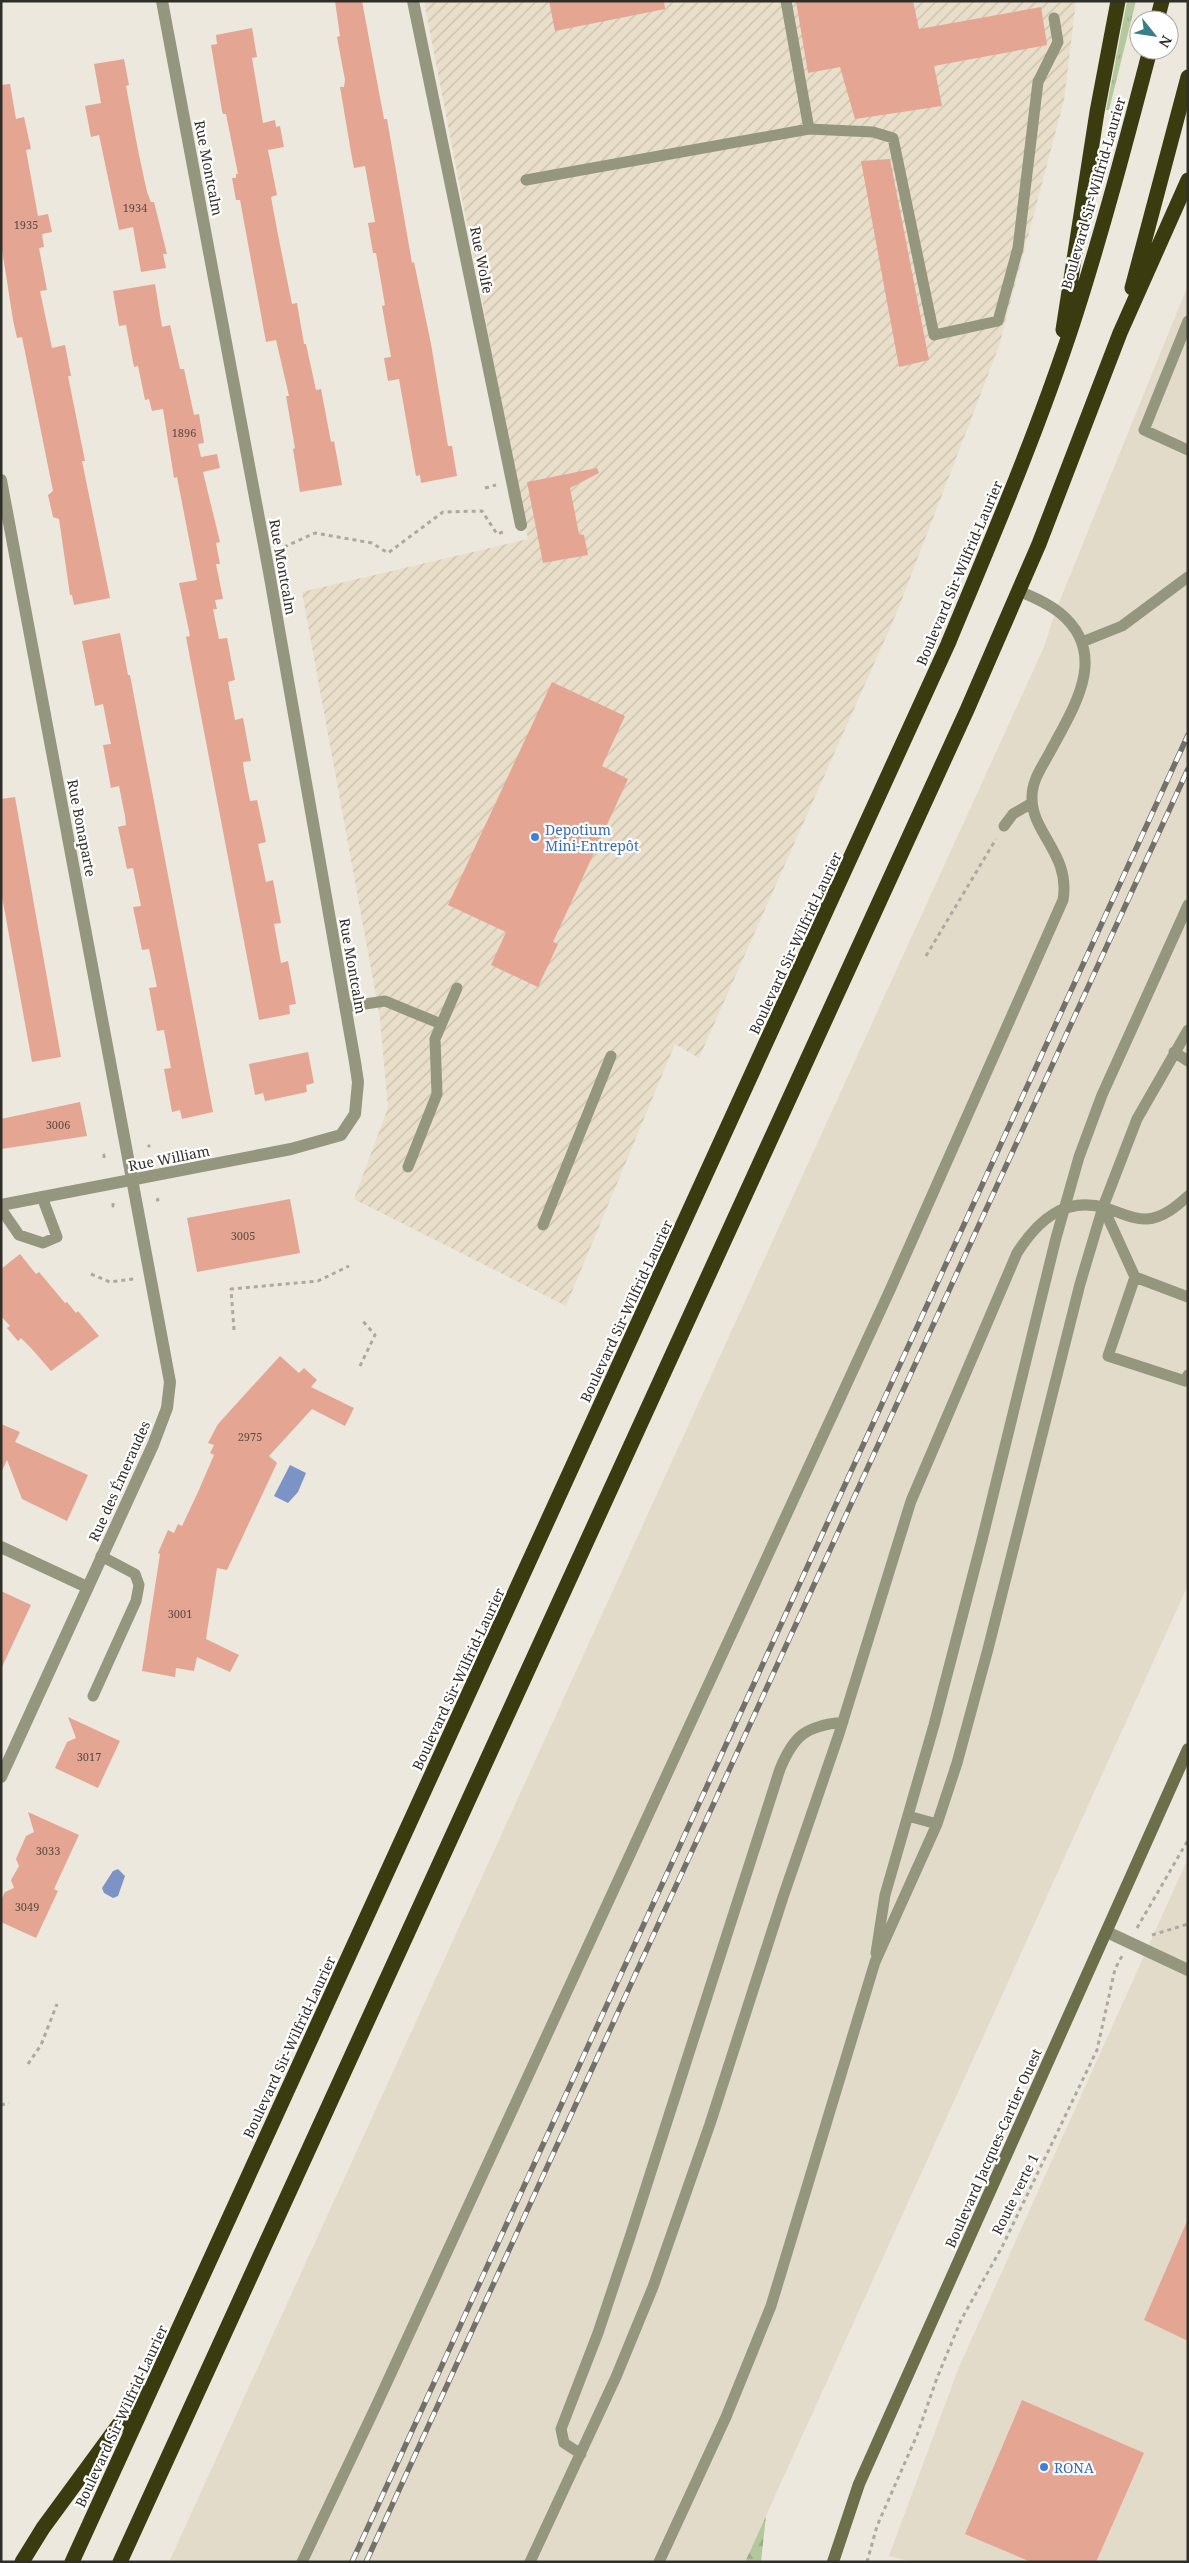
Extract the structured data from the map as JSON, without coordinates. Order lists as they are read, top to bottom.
{
  "streets": {
    "highway": ["Boulevard Sir-Wilfrid-Laurier"],
    "main road": ["Boulevard Jacques-Cartier Ouest"],
    "street": [
      "Rue Montcalm",
      "Rue Wolfe",
      "Rue Bonaparte",
      "Rue William",
      "Rue des Émeraudes"
    ],
    "path": ["Route verte 1"]
  },
  "crossings": [
    ["Rue Montcalm", "Rue William"],
    ["Rue Bonaparte", "Rue William"],
    ["Rue Bonaparte", "Rue des Émeraudes"],
    ["Rue William", "Rue des Émeraudes"]
  ],
  "places": ["Depotium Mini-Entrepôt", "RONA"],
  "house_numbers": [
    "1934",
    "1935",
    "1896",
    "3006",
    "3005",
    "2975",
    "3001",
    "3017",
    "3033",
    "3049"
  ],
  "north": "bottom right"
}
